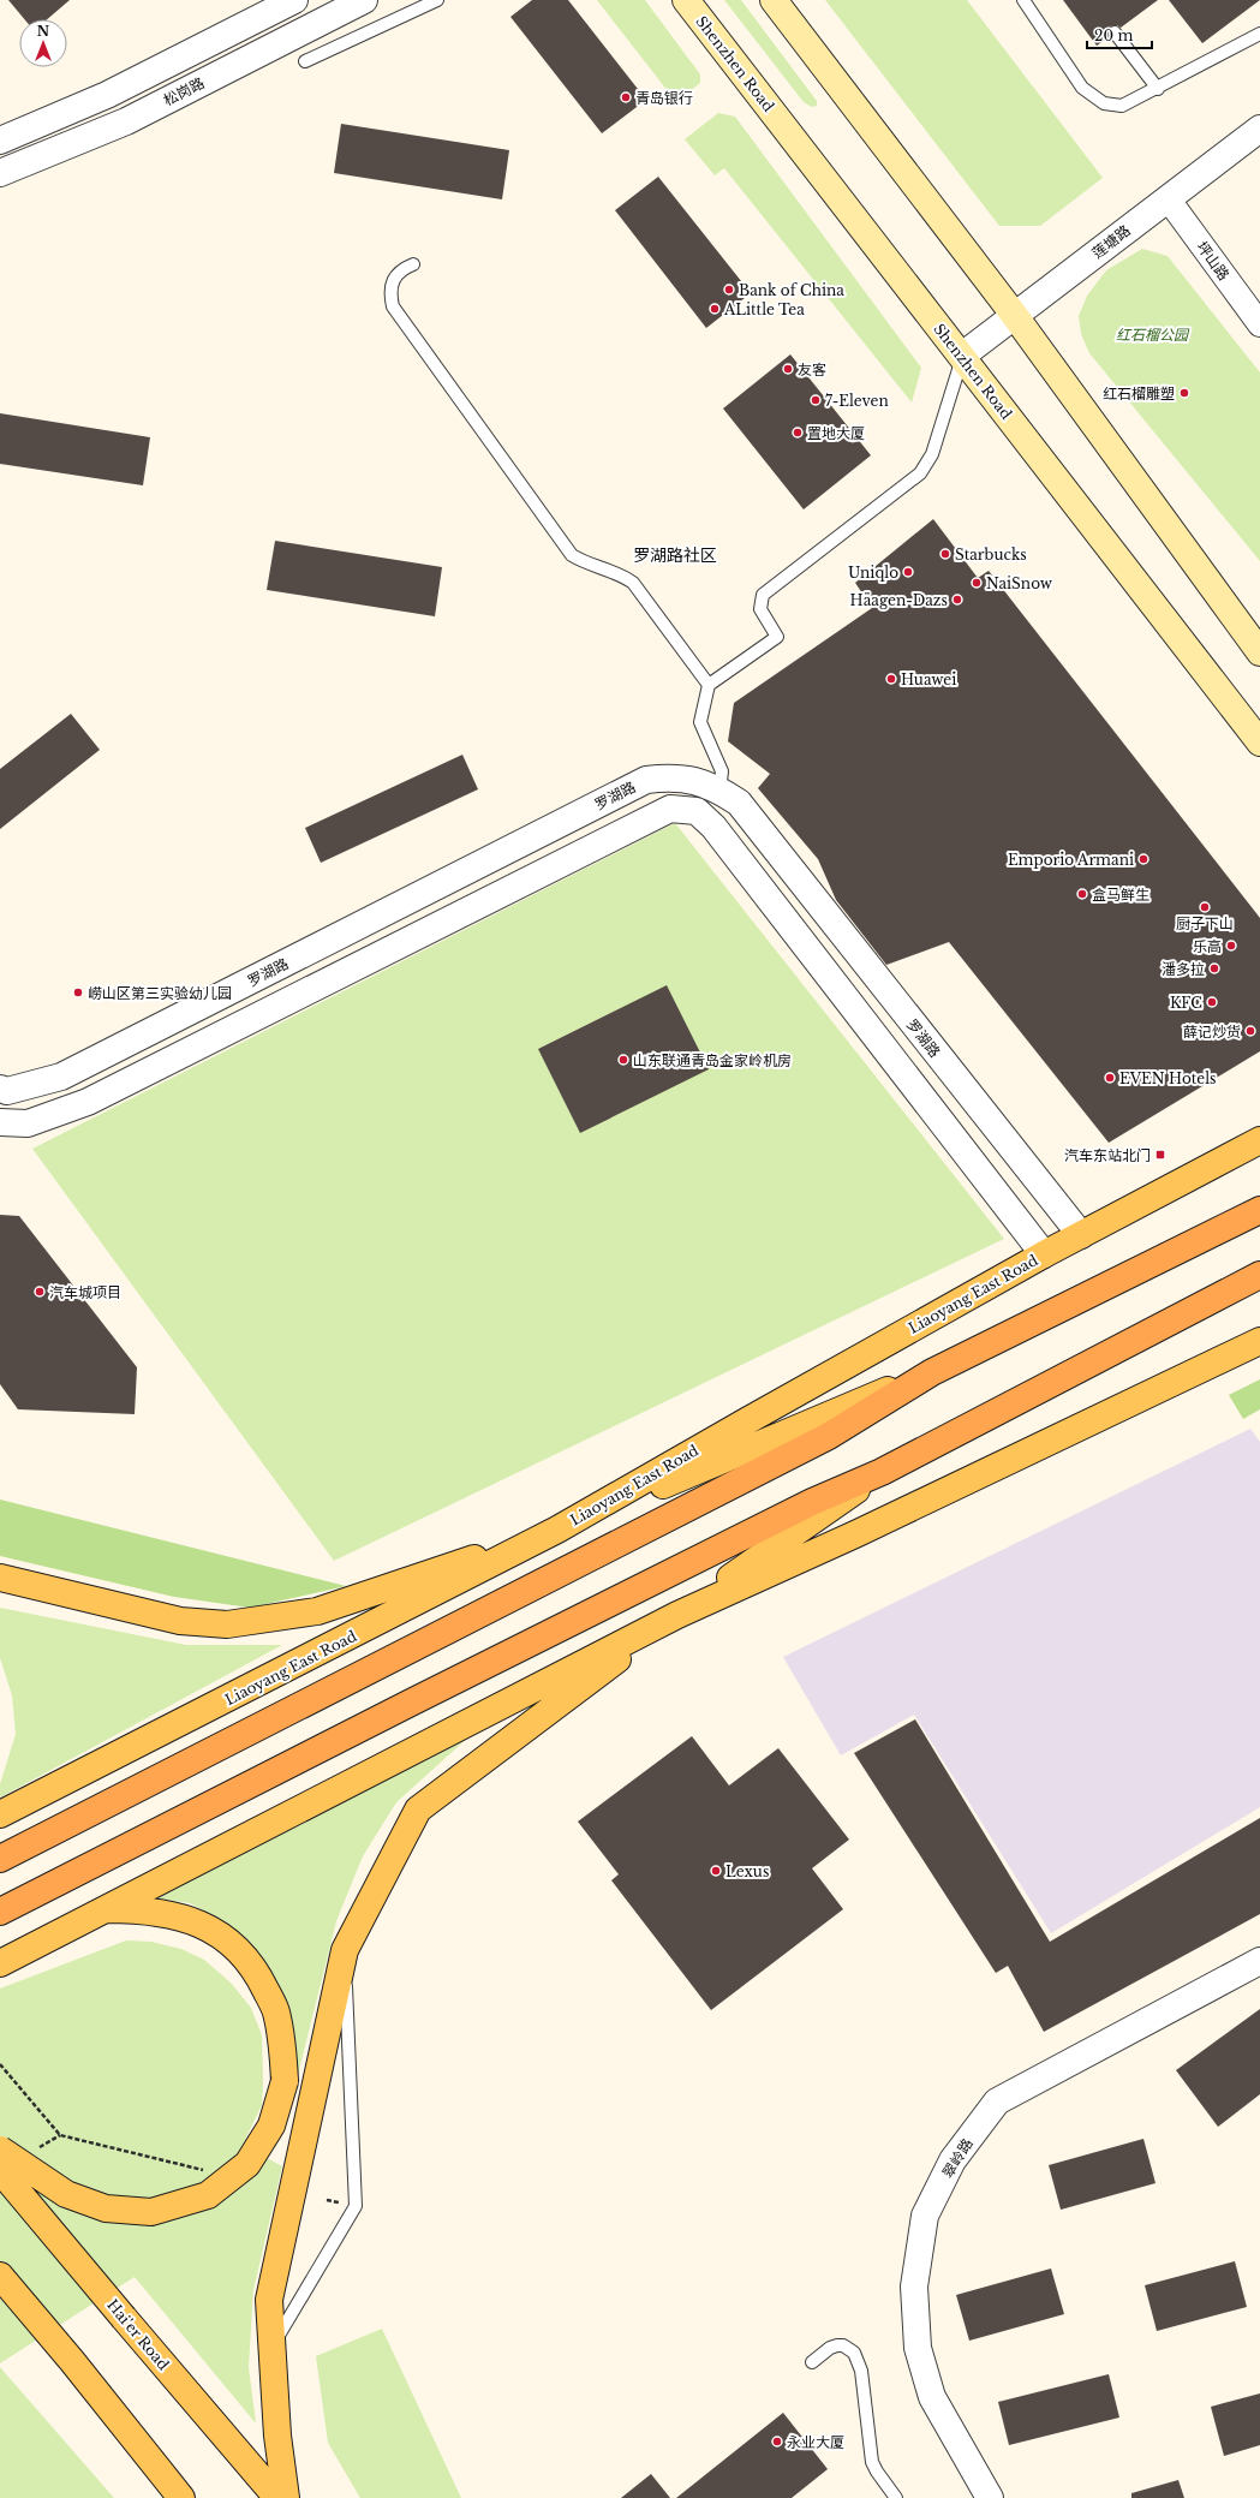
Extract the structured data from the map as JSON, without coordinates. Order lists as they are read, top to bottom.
{
  "streets": {
    "main road": ["Shenzhen Road", "Liaoyang East Road", "Hai'er Road"],
    "street": [
      "松岗路",
      "莲塘路",
      "坪山路",
      "罗湖路",
      "翠岭路"
    ]
  },
  "crossings": [
    ["Shenzhen Road", "莲塘路"],
    ["莲塘路", "坪山路"],
    ["罗湖路", "Liaoyang East Road"]
  ],
  "districts": ["罗湖路社区"],
  "parks": ["红石榴公园"],
  "places": {
    "other": [
      "青岛银行",
      "Bank of China",
      "ALittle Tea",
      "友客",
      "红石榴雕塑",
      "7-Eleven",
      "置地大厦",
      "Starbucks",
      "Uniqlo",
      "NaiSnow",
      "Häagen-Dazs",
      "Huawei",
      "Emporio Armani",
      "盒马鲜生",
      "厨子下山",
      "乐高",
      "潘多拉",
      "崂山区第三实验幼儿园",
      "KFC",
      "薛记炒货",
      "山东联通青岛金家岭机房",
      "EVEN Hotels",
      "汽车城项目",
      "Lexus",
      "永业大厦"
    ],
    "transit": ["汽车东站北门"]
  },
  "scale_bar": "20 m",
  "north": "top"
}
